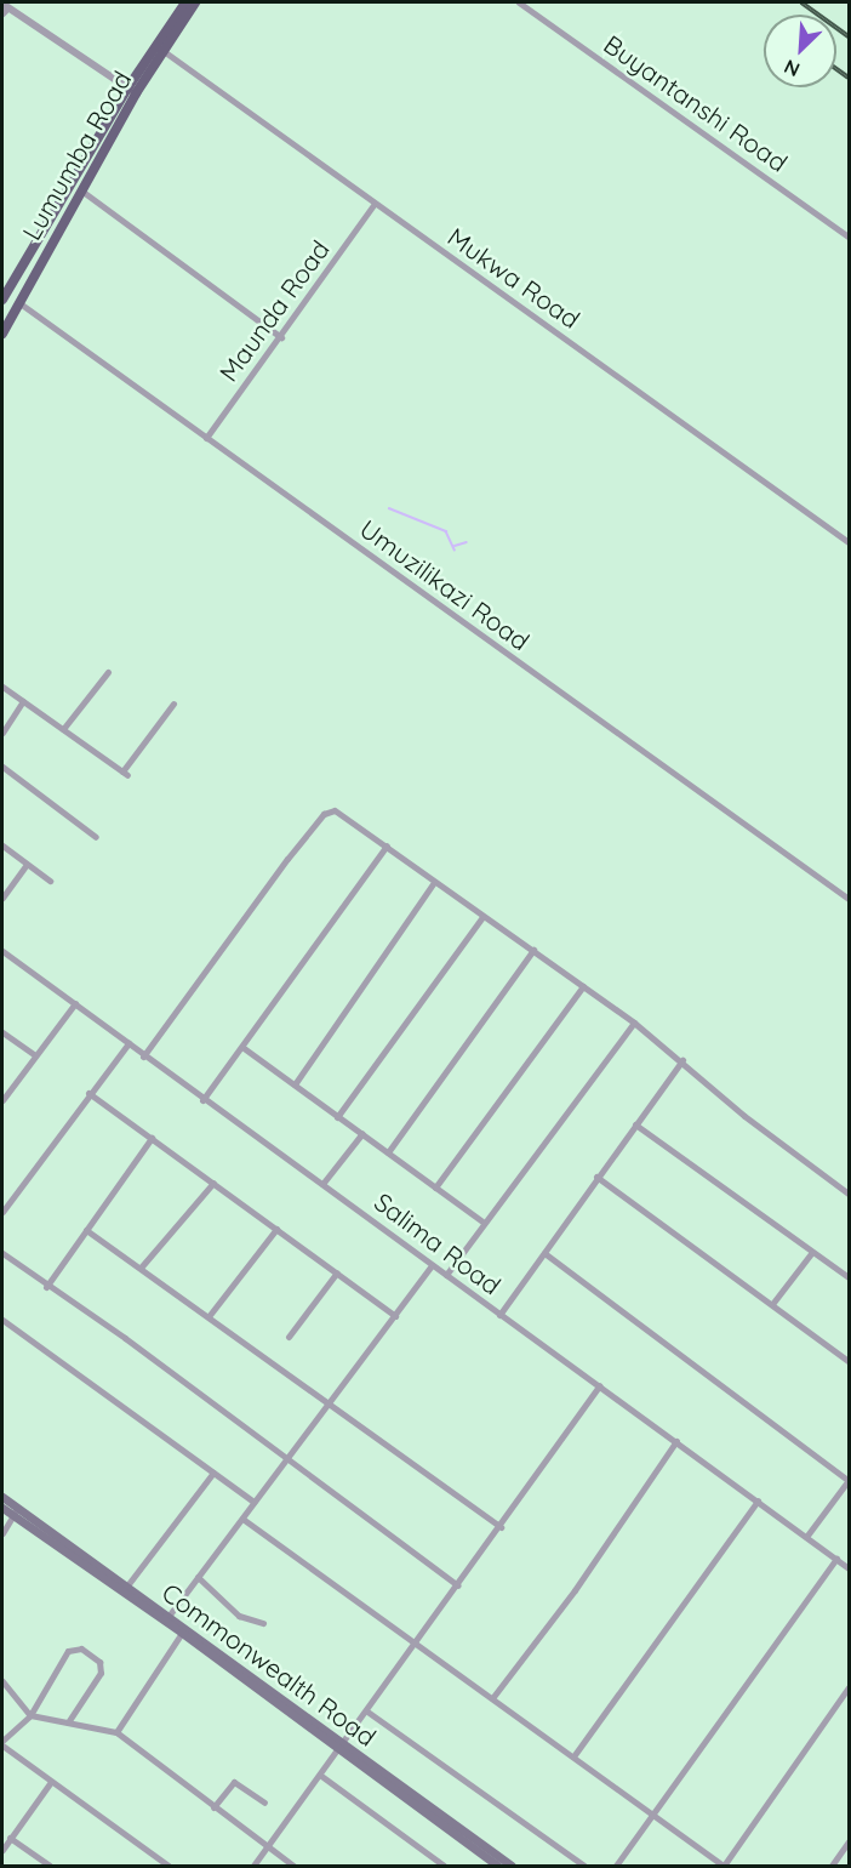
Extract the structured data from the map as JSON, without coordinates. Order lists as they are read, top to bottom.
{
  "streets": {
    "main road": ["Lumumba Road", "Commonwealth Road"],
    "street": [
      "Buyantanshi Road",
      "Mukwa Road",
      "Maunda Road",
      "Umuzilikazi Road",
      "Salima Road"
    ]
  },
  "crossings": [
    ["Lumumba Road", "Mukwa Road"],
    ["Lumumba Road", "Umuzilikazi Road"],
    ["Mukwa Road", "Maunda Road"],
    ["Maunda Road", "Umuzilikazi Road"]
  ],
  "north": "bottom left"
}
